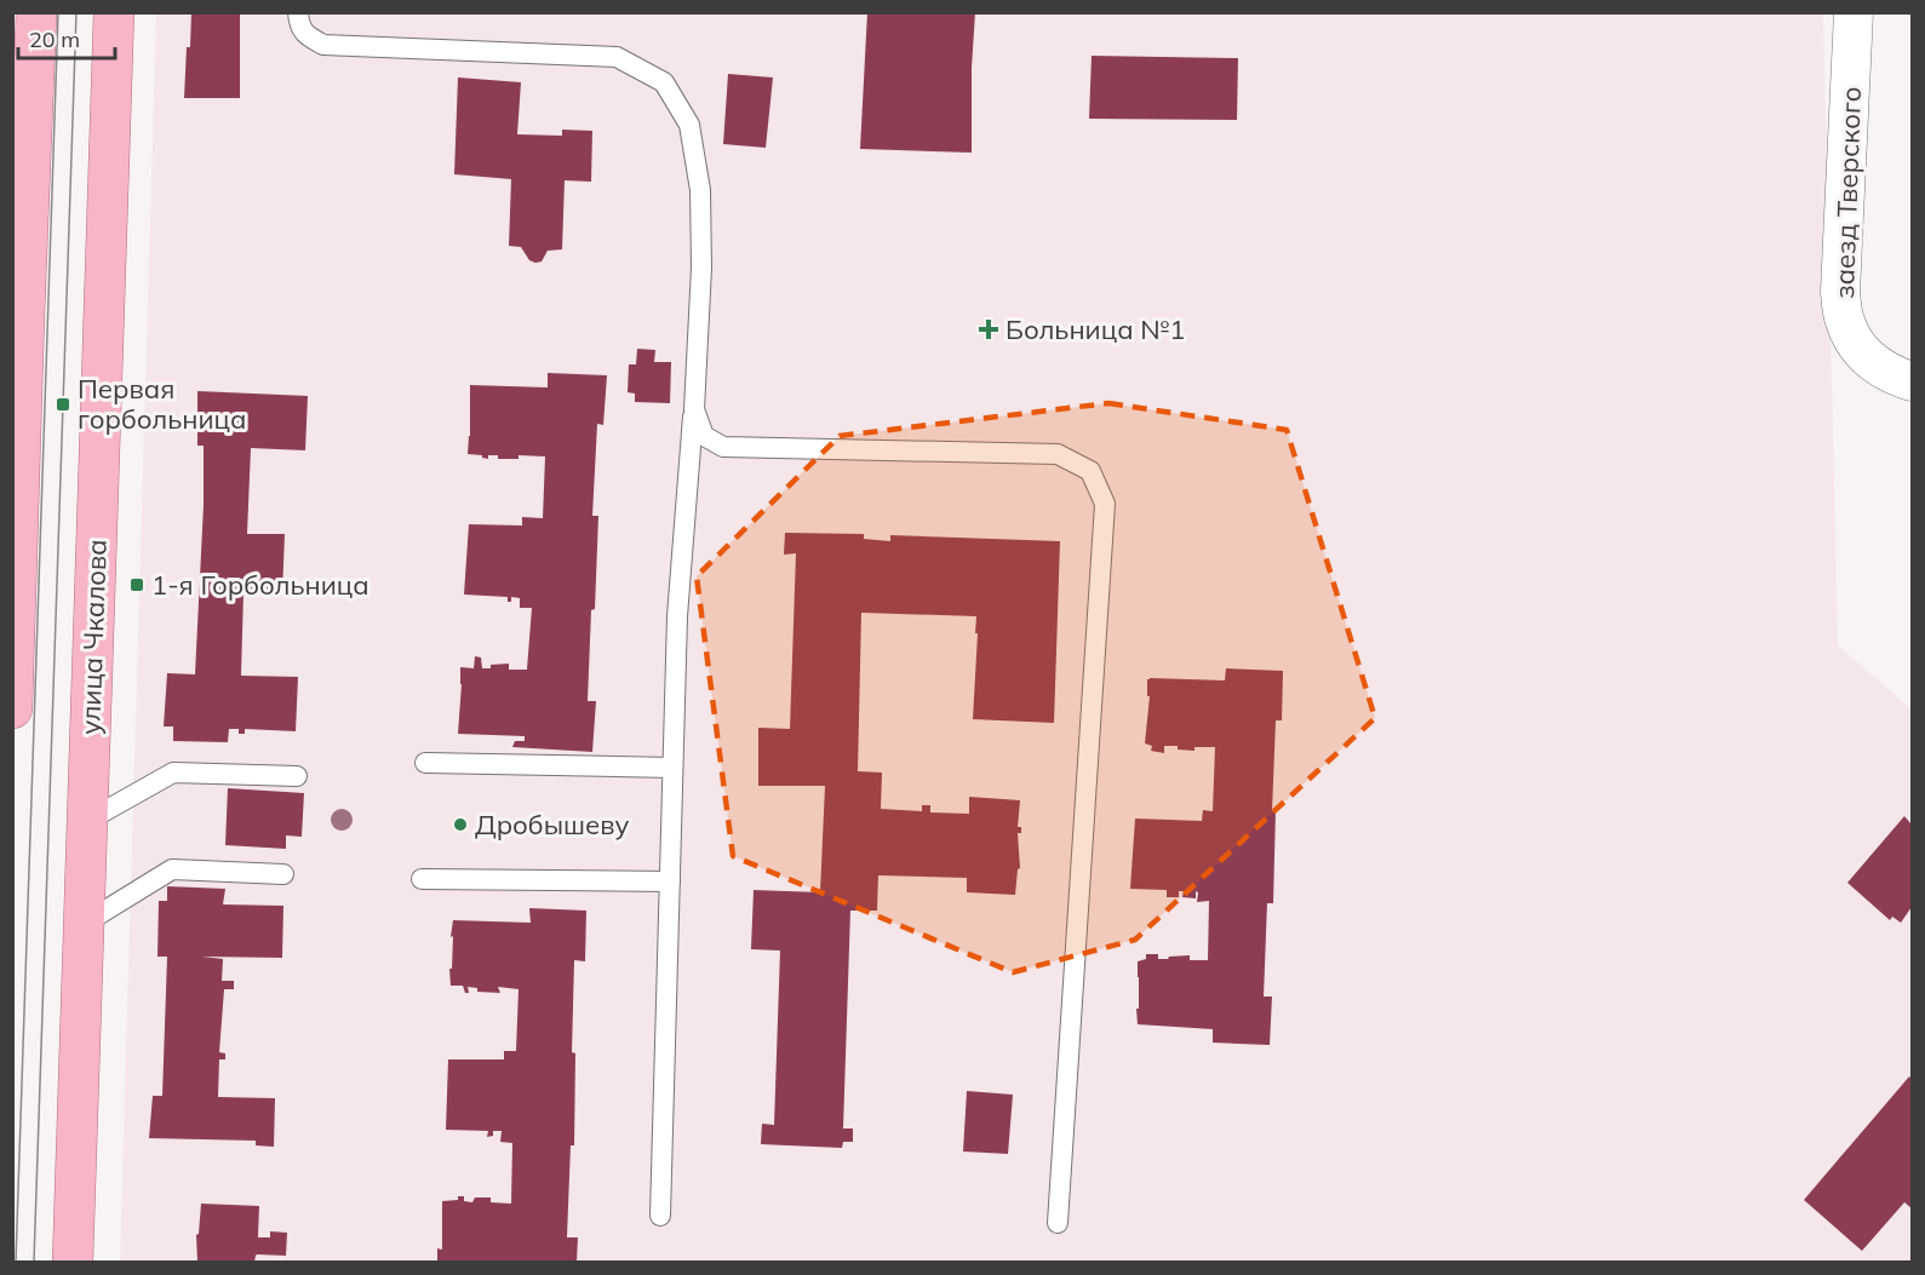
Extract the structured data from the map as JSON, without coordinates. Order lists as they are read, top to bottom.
{
  "streets": {
    "main road": ["улица Чкалова"],
    "street": ["заезд Тверского"]
  },
  "places": {
    "health": ["Больница №1"],
    "transit": ["Первая горбольница", "1-я Горбольница"],
    "other": ["Дробышеву"]
  },
  "scale_bar": "20 m"
}
